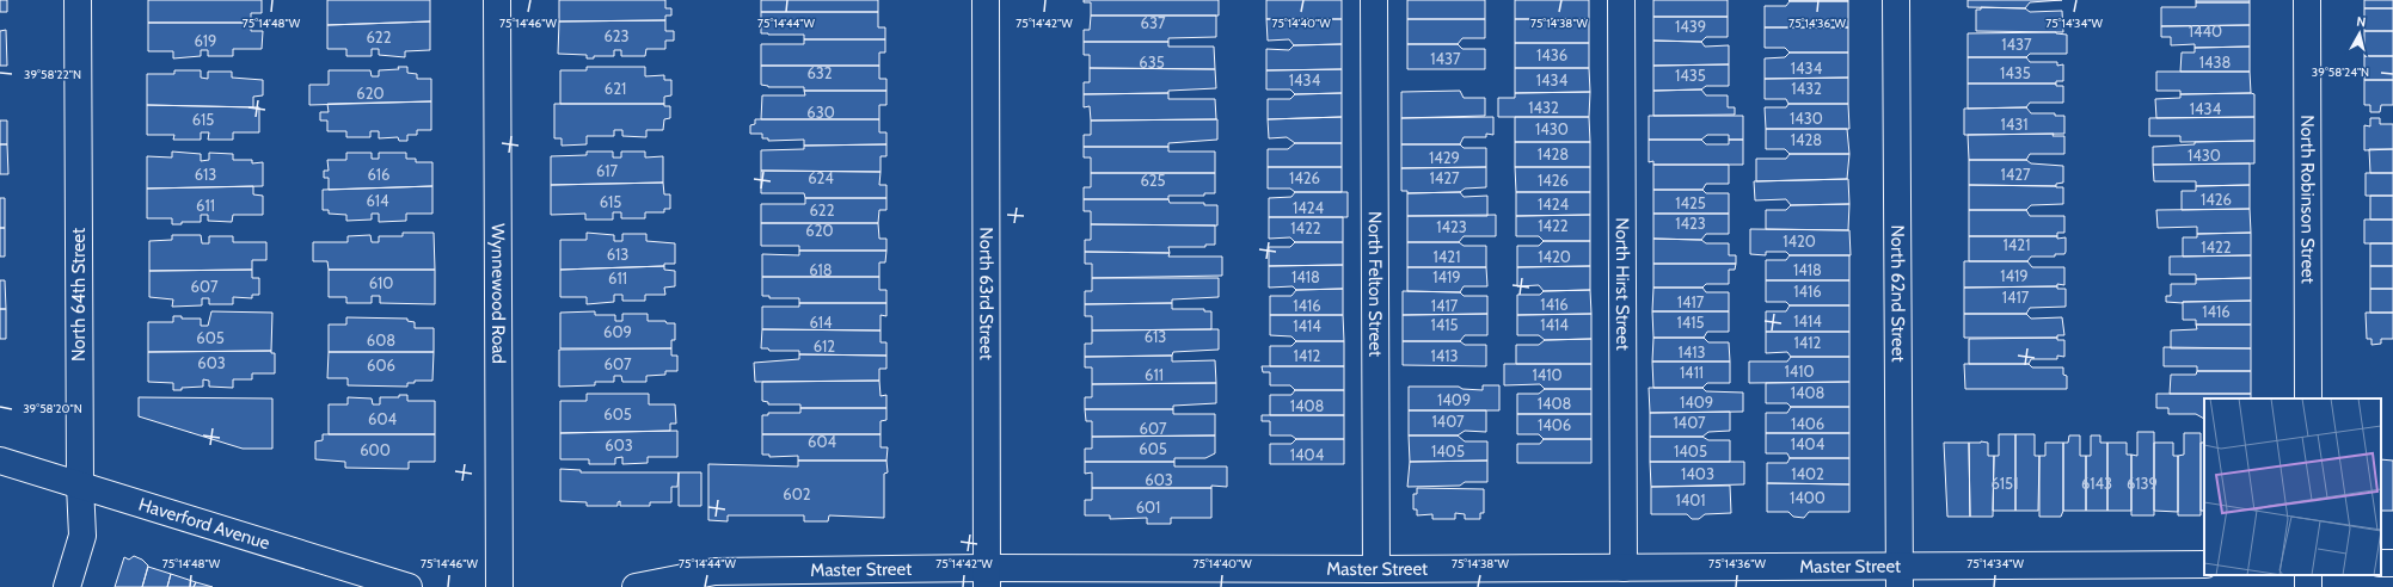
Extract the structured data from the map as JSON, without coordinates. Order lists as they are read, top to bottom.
{
  "streets": {
    "street": [
      "North Robinson Street",
      "North Felton Street",
      "North Hirst Street",
      "Wynnewood Road",
      "North 63rd Street",
      "North 62nd Street",
      "North 64th Street",
      "Haverford Avenue",
      "Master Street"
    ]
  },
  "crossings": [
    ["North Felton Street", "Master Street"],
    ["North Hirst Street", "Master Street"],
    ["North 63rd Street", "Master Street"],
    ["North 62nd Street", "Master Street"],
    ["North 64th Street", "Haverford Avenue"]
  ],
  "house_numbers": [
    "637",
    "1439",
    "1440",
    "623",
    "622",
    "619",
    "1437",
    "1436",
    "1437",
    "635",
    "1438",
    "1434",
    "632",
    "1435",
    "1435",
    "1434",
    "1434",
    "621",
    "1432",
    "620",
    "1432",
    "1434",
    "630",
    "1430",
    "615",
    "1431",
    "1430",
    "1428",
    "1428",
    "1430",
    "1429",
    "617",
    "613",
    "616",
    "1427",
    "624",
    "1426",
    "1427",
    "625",
    "1426",
    "1426",
    "614",
    "615",
    "1425",
    "1424",
    "611",
    "1424",
    "622",
    "1423",
    "1422",
    "1423",
    "1422",
    "620",
    "1420",
    "1421",
    "1422",
    "613",
    "1421",
    "1420",
    "618",
    "1418",
    "1419",
    "1418",
    "1419",
    "611",
    "610",
    "607",
    "1416",
    "1417",
    "1417",
    "1416",
    "1416",
    "1417",
    "1416",
    "1414",
    "614",
    "1415",
    "1415",
    "1414",
    "1414",
    "609",
    "613",
    "605",
    "608",
    "1412",
    "612",
    "1413",
    "1412",
    "1413",
    "603",
    "607",
    "606",
    "1410",
    "1411",
    "611",
    "1410",
    "1408",
    "1409",
    "1409",
    "1408",
    "1408",
    "605",
    "604",
    "1407",
    "1407",
    "1406",
    "1406",
    "607",
    "604",
    "1404",
    "603",
    "605",
    "600",
    "1405",
    "1405",
    "1404",
    "1403",
    "1402",
    "603",
    "6151",
    "6143",
    "6139",
    "602",
    "1400",
    "1401",
    "601"
  ],
  "north": "top",
  "coordinates": [
    "75°14'48\"W",
    "75°14'46\"W",
    "75°14'44\"W",
    "75°14'42\"W",
    "75°14'40\"W",
    "75°14'38\"W",
    "75°14'36\"W",
    "75°14'34\"W",
    "39°58'24\"N",
    "39°58'22\"N",
    "39°58'20\"N"
  ]
}
